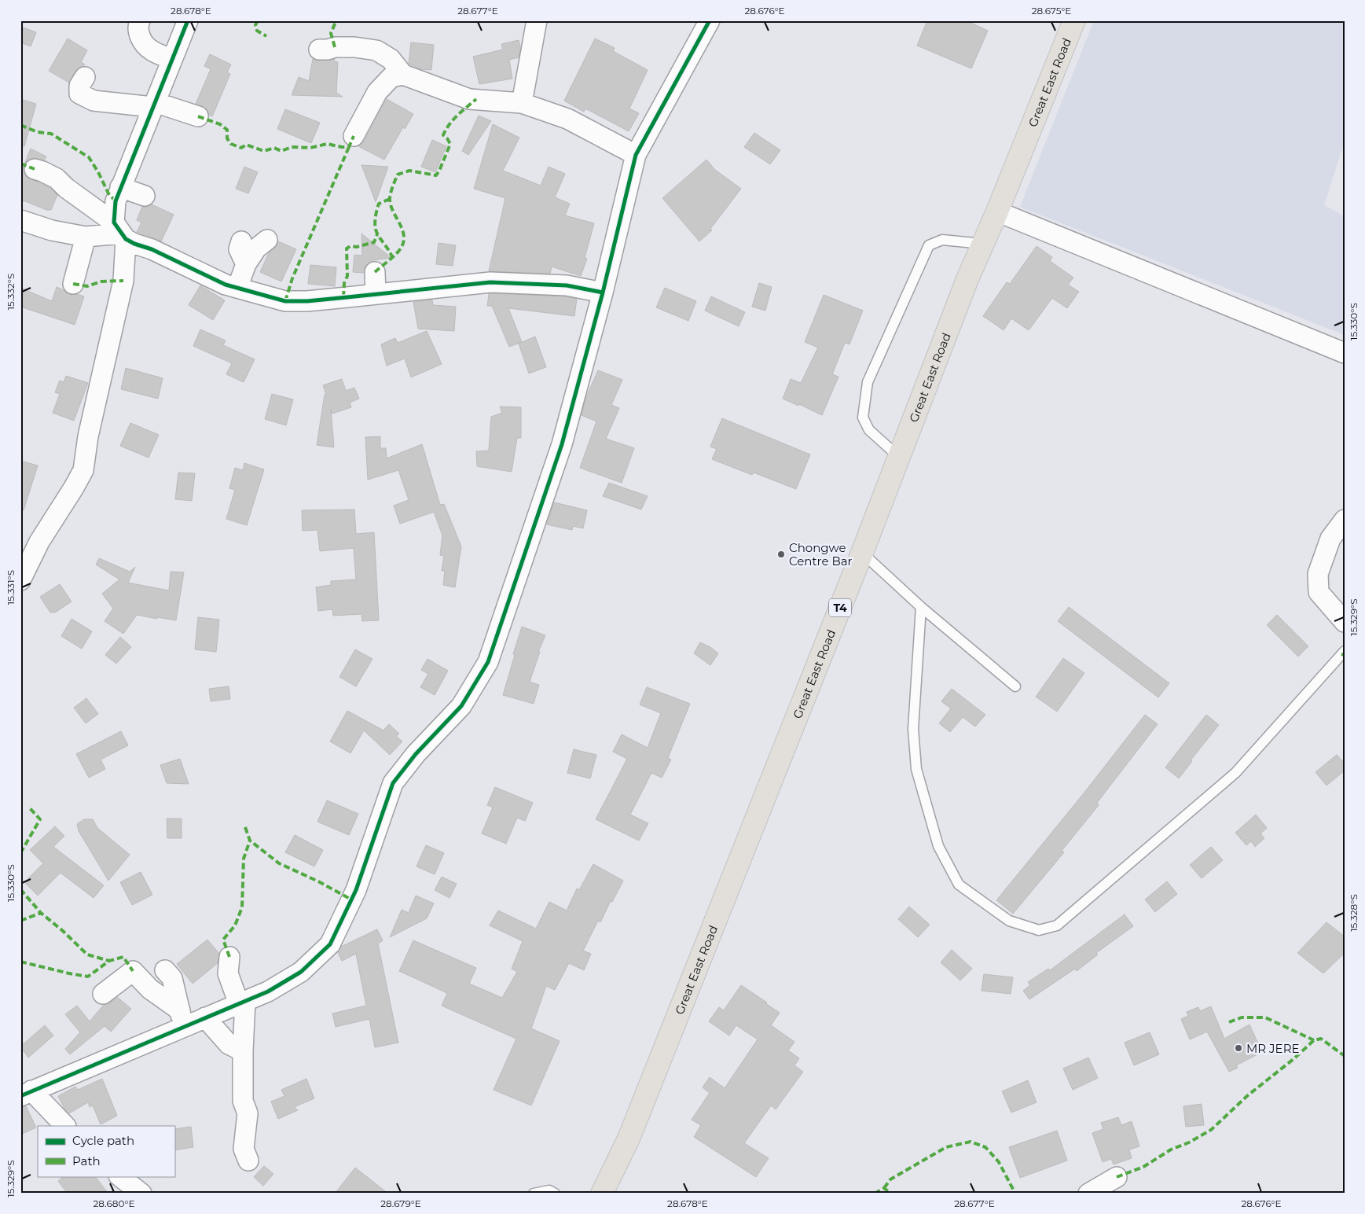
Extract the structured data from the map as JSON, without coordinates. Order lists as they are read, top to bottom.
{
  "streets": {
    "highway": ["Great East Road", "T4"]
  },
  "places": ["Chongwe Centre Bar", "MR JERE"],
  "legend": ["Cycle path", "Path"],
  "coordinates": [
    "28.678°E",
    "28.677°E",
    "28.676°E",
    "28.675°E",
    "15.332°S",
    "15.330°S",
    "15.331°S",
    "15.329°S",
    "15.328°S",
    "28.680°E",
    "28.679°E"
  ]
}
